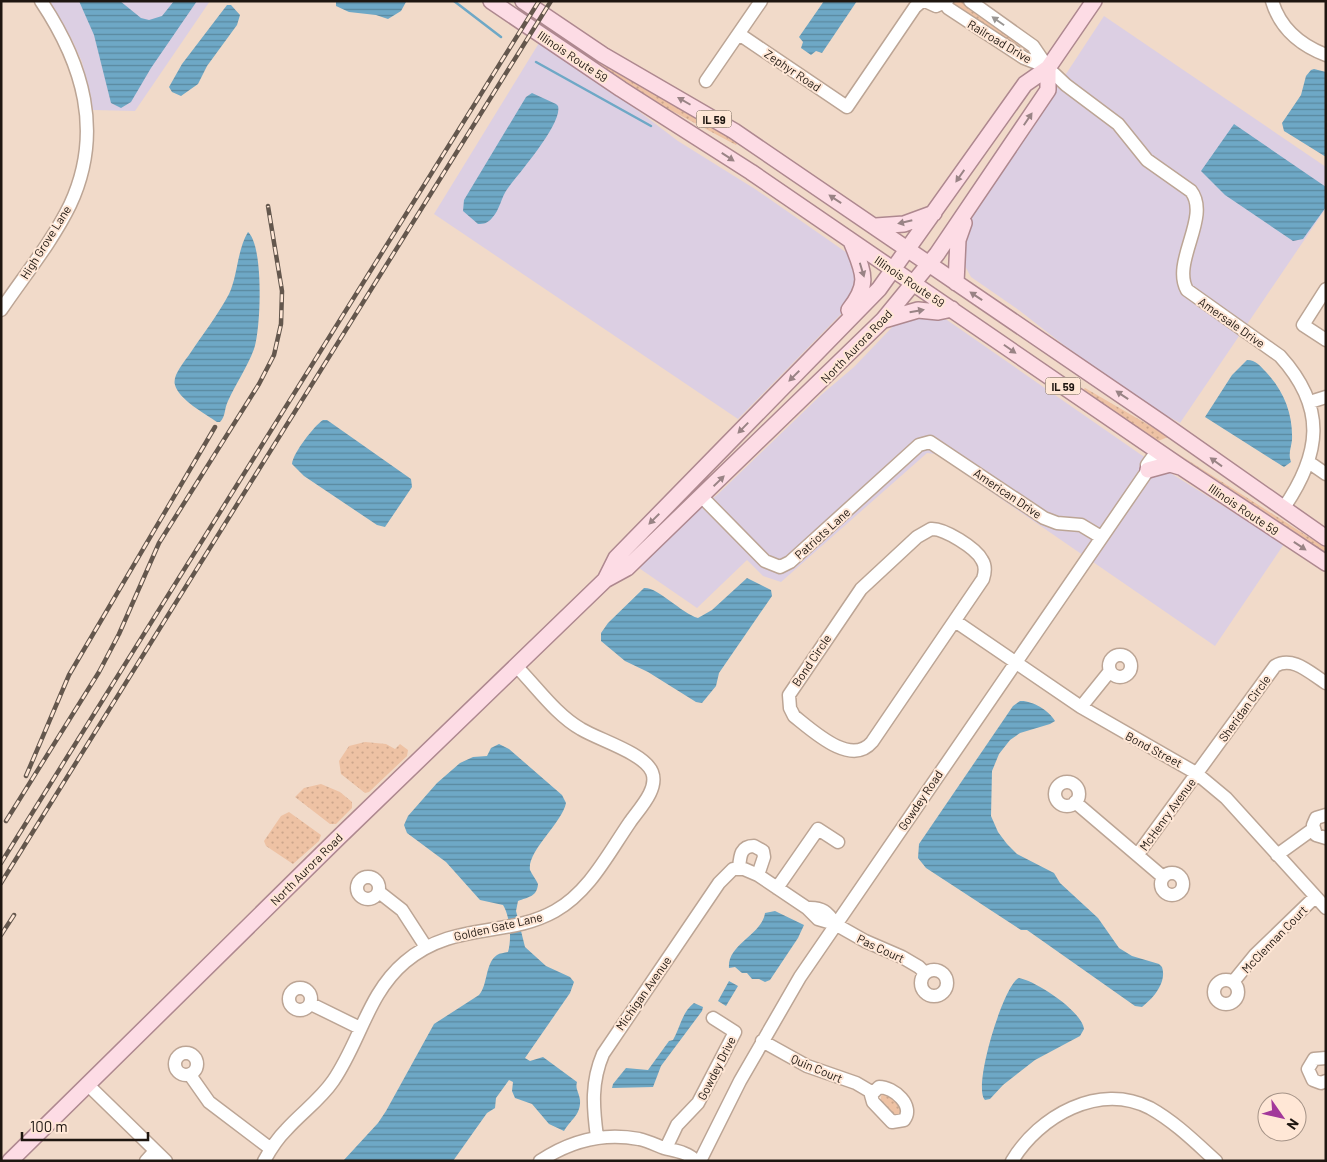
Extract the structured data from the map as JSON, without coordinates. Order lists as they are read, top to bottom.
{
  "streets": {
    "main road": ["Illinois Route 59", "IL 59", "North Aurora Road"],
    "street": [
      "Railroad Drive",
      "Zephyr Road",
      "High Grove Lane",
      "Amersale Drive",
      "American Drive",
      "Patriots Lane",
      "Bond Circle",
      "Sheridan Circle",
      "Bond Street",
      "Gowdey Road",
      "McHenry Avenue",
      "Golden Gate Lane",
      "McClennan Court",
      "Pas Court",
      "Michigan Avenue",
      "Gowdey Drive",
      "Quin Court"
    ]
  },
  "crossings": [
    ["Railroad Drive", "Amersale Drive"],
    ["Railroad Drive", "North Aurora Road"],
    ["Illinois Route 59", "Amersale Drive"],
    ["Illinois Route 59", "North Aurora Road"],
    ["Illinois Route 59", "Gowdey Road"],
    ["Amersale Drive", "North Aurora Road"],
    ["North Aurora Road", "Patriots Lane"],
    ["North Aurora Road", "Golden Gate Lane"],
    ["American Drive", "Patriots Lane"],
    ["American Drive", "Gowdey Road"],
    ["Bond Circle", "Bond Street"],
    ["Sheridan Circle", "Bond Street"],
    ["Sheridan Circle", "McHenry Avenue"],
    ["Bond Street", "Gowdey Road"],
    ["Bond Street", "McHenry Avenue"],
    ["Bond Street", "McClennan Court"],
    ["Gowdey Road", "Pas Court"],
    ["Gowdey Road", "Quin Court"]
  ],
  "scale_bar": "100 m",
  "north": "bottom right"
}
